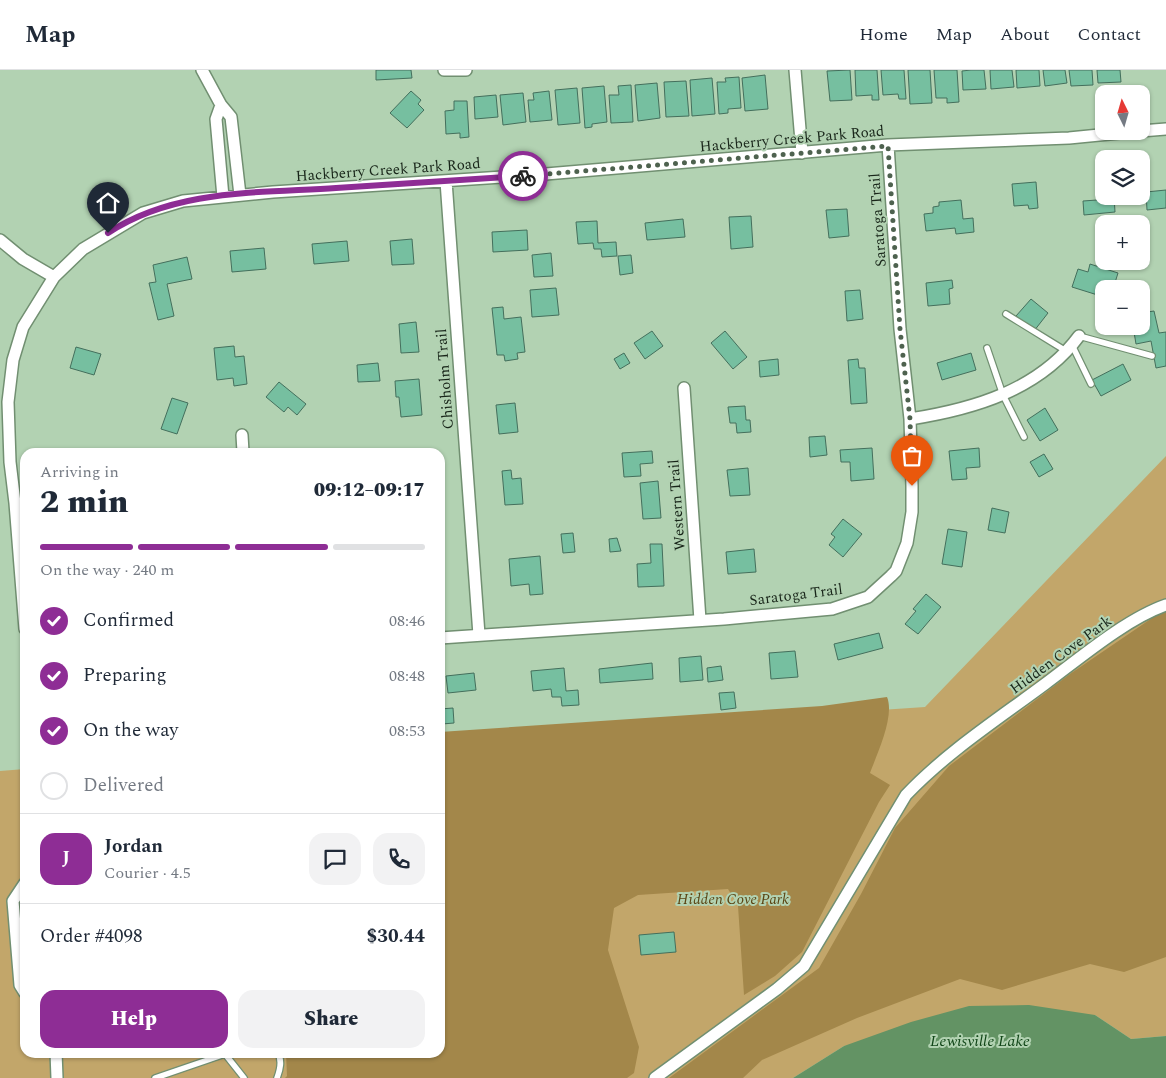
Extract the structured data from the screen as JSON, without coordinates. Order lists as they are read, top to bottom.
{
  "streets": {
    "street": [
      "Hackberry Creek Park Road",
      "Saratoga Trail",
      "Chisholm Trail",
      "Western Trail",
      "Hidden Cove Park"
    ]
  },
  "crossings": [
    ["Hackberry Creek Park Road", "Saratoga Trail"],
    ["Hackberry Creek Park Road", "Chisholm Trail"],
    ["Saratoga Trail", "Chisholm Trail"],
    ["Saratoga Trail", "Western Trail"]
  ],
  "water": ["Lewisville Lake"],
  "parks": ["Hidden Cove Park"],
  "north": "top",
  "page": {
    "header": "Map",
    "nav": [
      "Home",
      "Map",
      "About",
      "Contact"
    ],
    "map_buttons": ["+", "−"],
    "heading": ["2 min", "Arriving in", "09:12–09:17"],
    "panel": [
      "Jordan",
      "Courier · 4.5",
      "Order #4098",
      "$30.44"
    ],
    "bar": "On the way · 240 m",
    "list": [
      ["Confirmed", "08:46"],
      ["Preparing", "08:48"],
      ["On the way", "08:53"],
      "Delivered"
    ],
    "round": "J",
    "buttons": ["Help", "Share"]
  }
}
